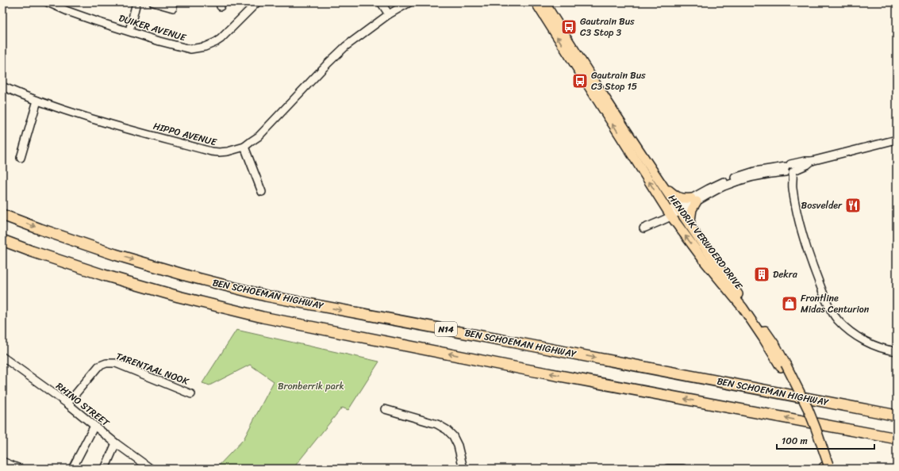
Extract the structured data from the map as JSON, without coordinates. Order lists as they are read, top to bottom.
{
  "streets": {
    "highway": ["BEN SCHOEMAN HIGHWAY", "N14"],
    "main road": ["HENDRIK VERWOERD DRIVE"],
    "street": [
      "DUIKER AVENUE",
      "HIPPO AVENUE",
      "TARENTAAL NOOK",
      "RHINO STREET"
    ]
  },
  "crossings": [
    ["TARENTAAL NOOK", "RHINO STREET"]
  ],
  "parks": ["Bronberrik park"],
  "places": {
    "bus stop": ["Gautrain Bus C3 Stop 3", "Gautrain Bus C3 Stop 15"],
    "restaurant": ["Bosvelder"],
    "building": ["Dekra"],
    "shop": ["Frontline Midas Centurion"]
  },
  "scale_bar": "100 m"
}
